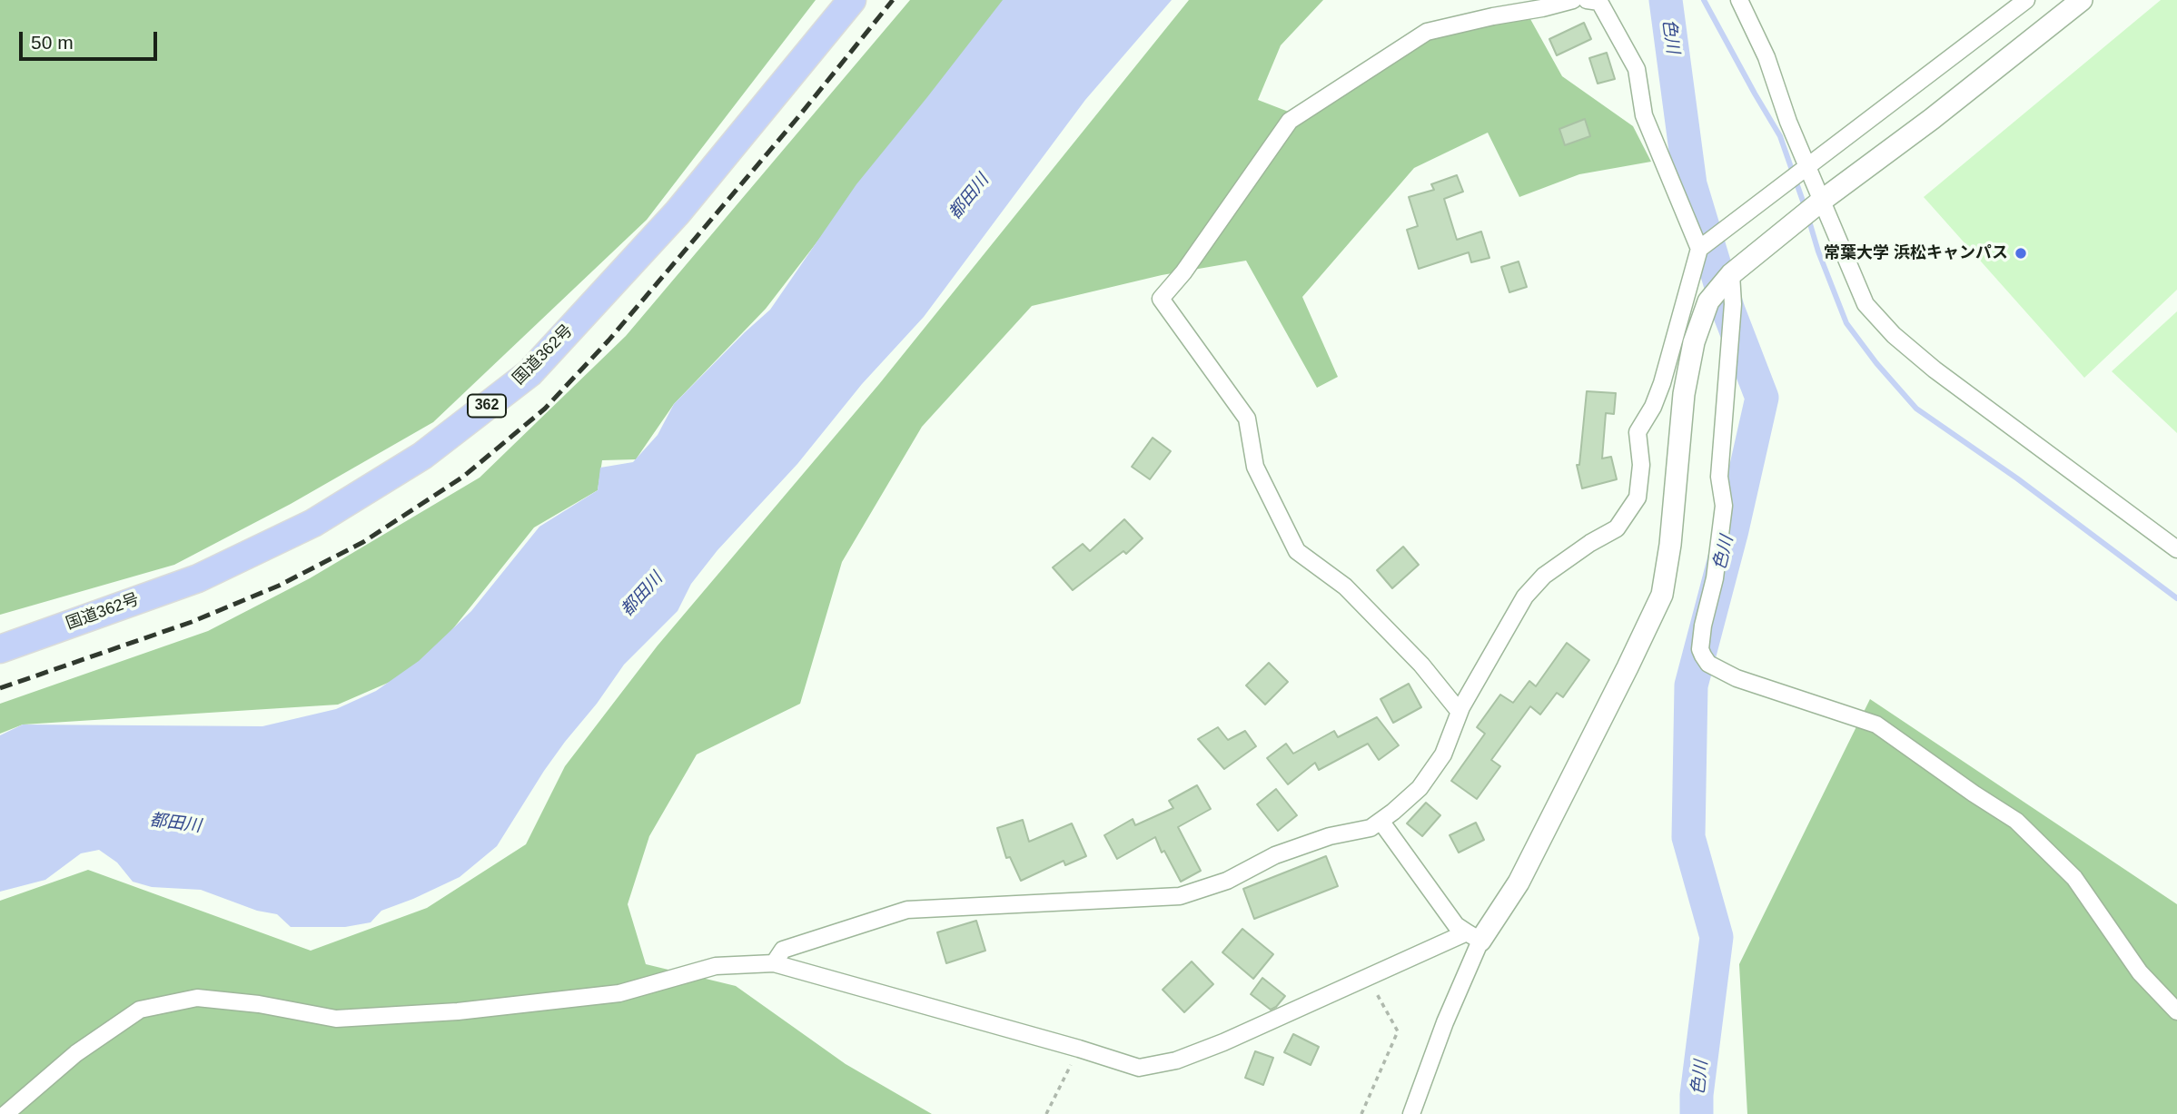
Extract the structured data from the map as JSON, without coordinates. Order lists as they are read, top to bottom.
{
  "streets": {
    "highway": ["国道362号", "362"]
  },
  "water": ["色川", "都田川"],
  "places": ["常葉大学 浜松キャンパス"],
  "scale_bar": "50 m"
}
